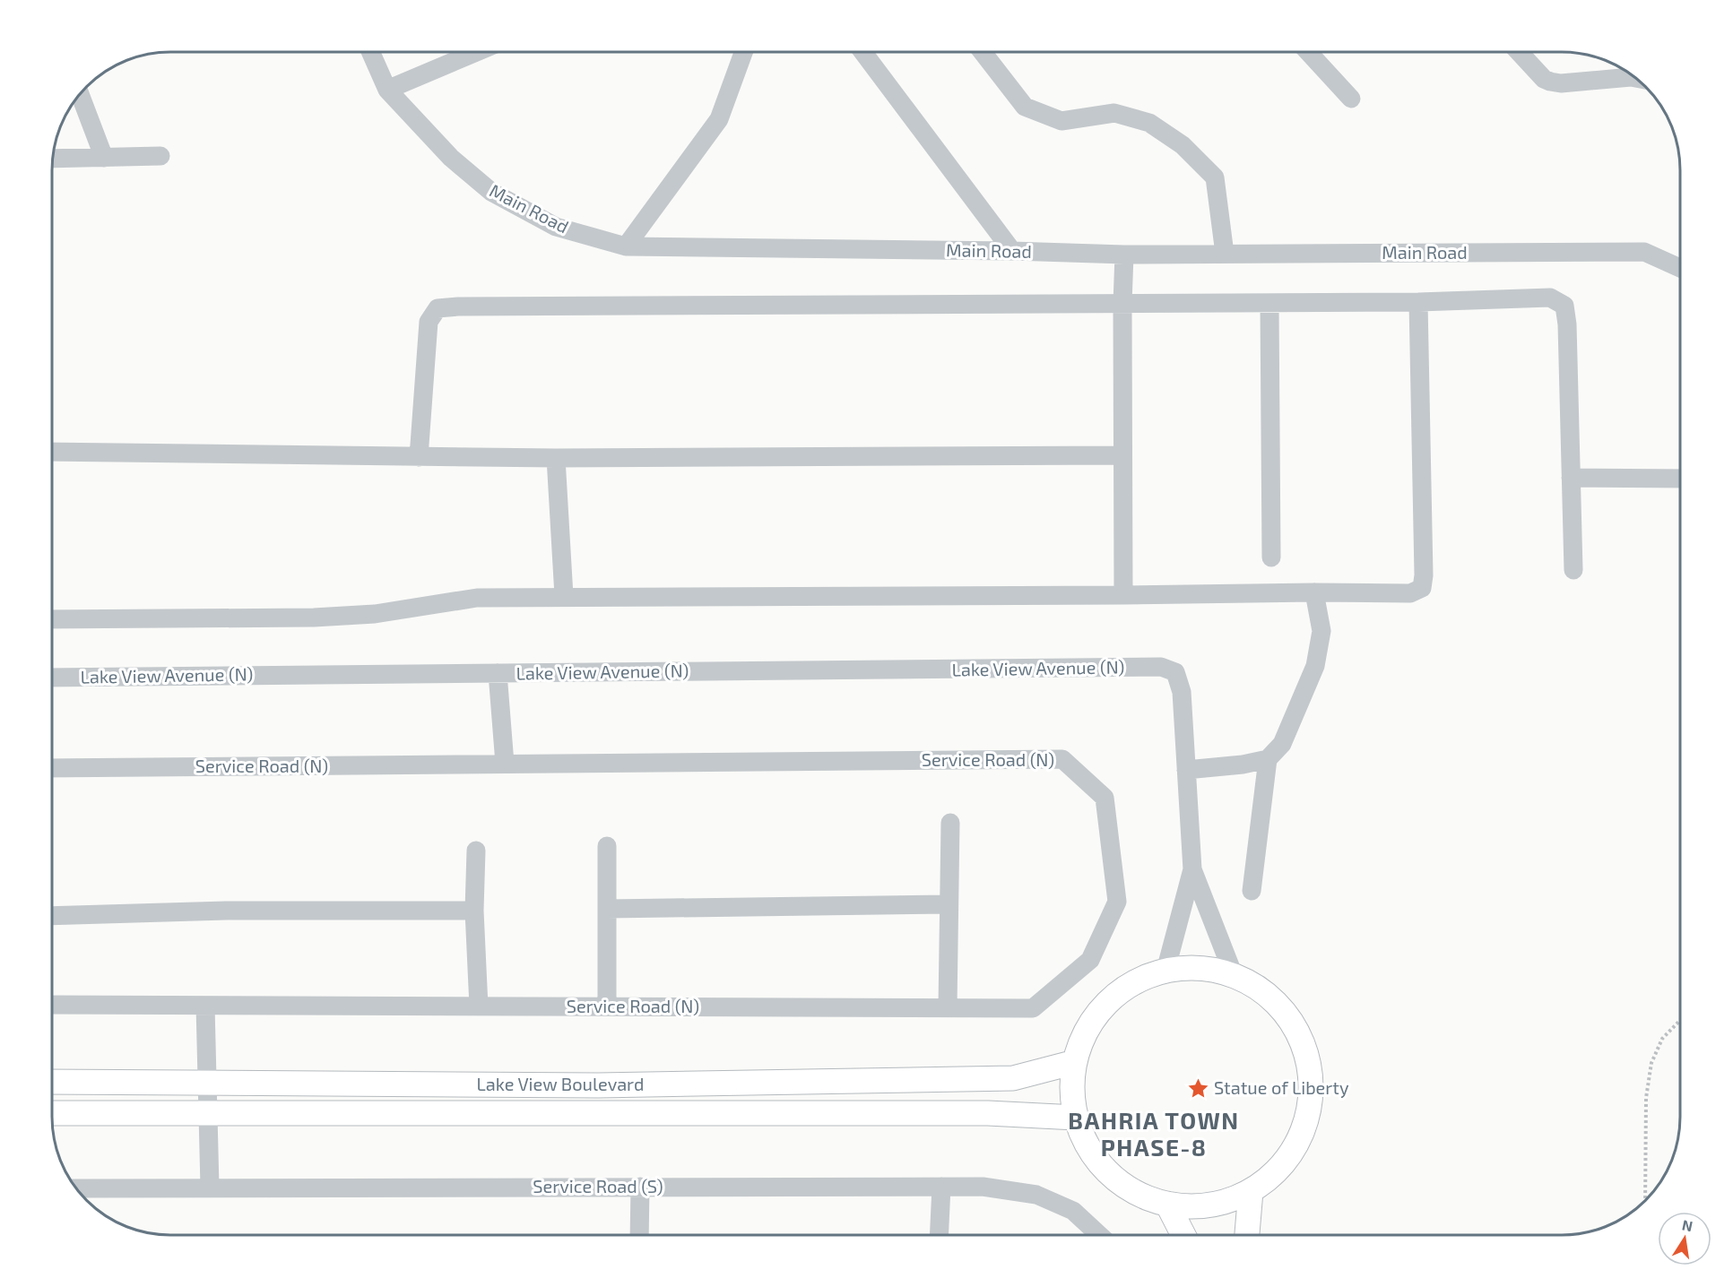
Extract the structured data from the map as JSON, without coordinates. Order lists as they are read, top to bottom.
{
  "streets": {
    "main road": ["Lake View Boulevard"],
    "street": [
      "Main Road",
      "Lake View Avenue (N)",
      "Service Road (N)",
      "Service Road (S)"
    ]
  },
  "districts": ["BAHRIA TOWN PHASE-8"],
  "places": {
    "place": ["Statue of Liberty"]
  },
  "north": "top"
}
